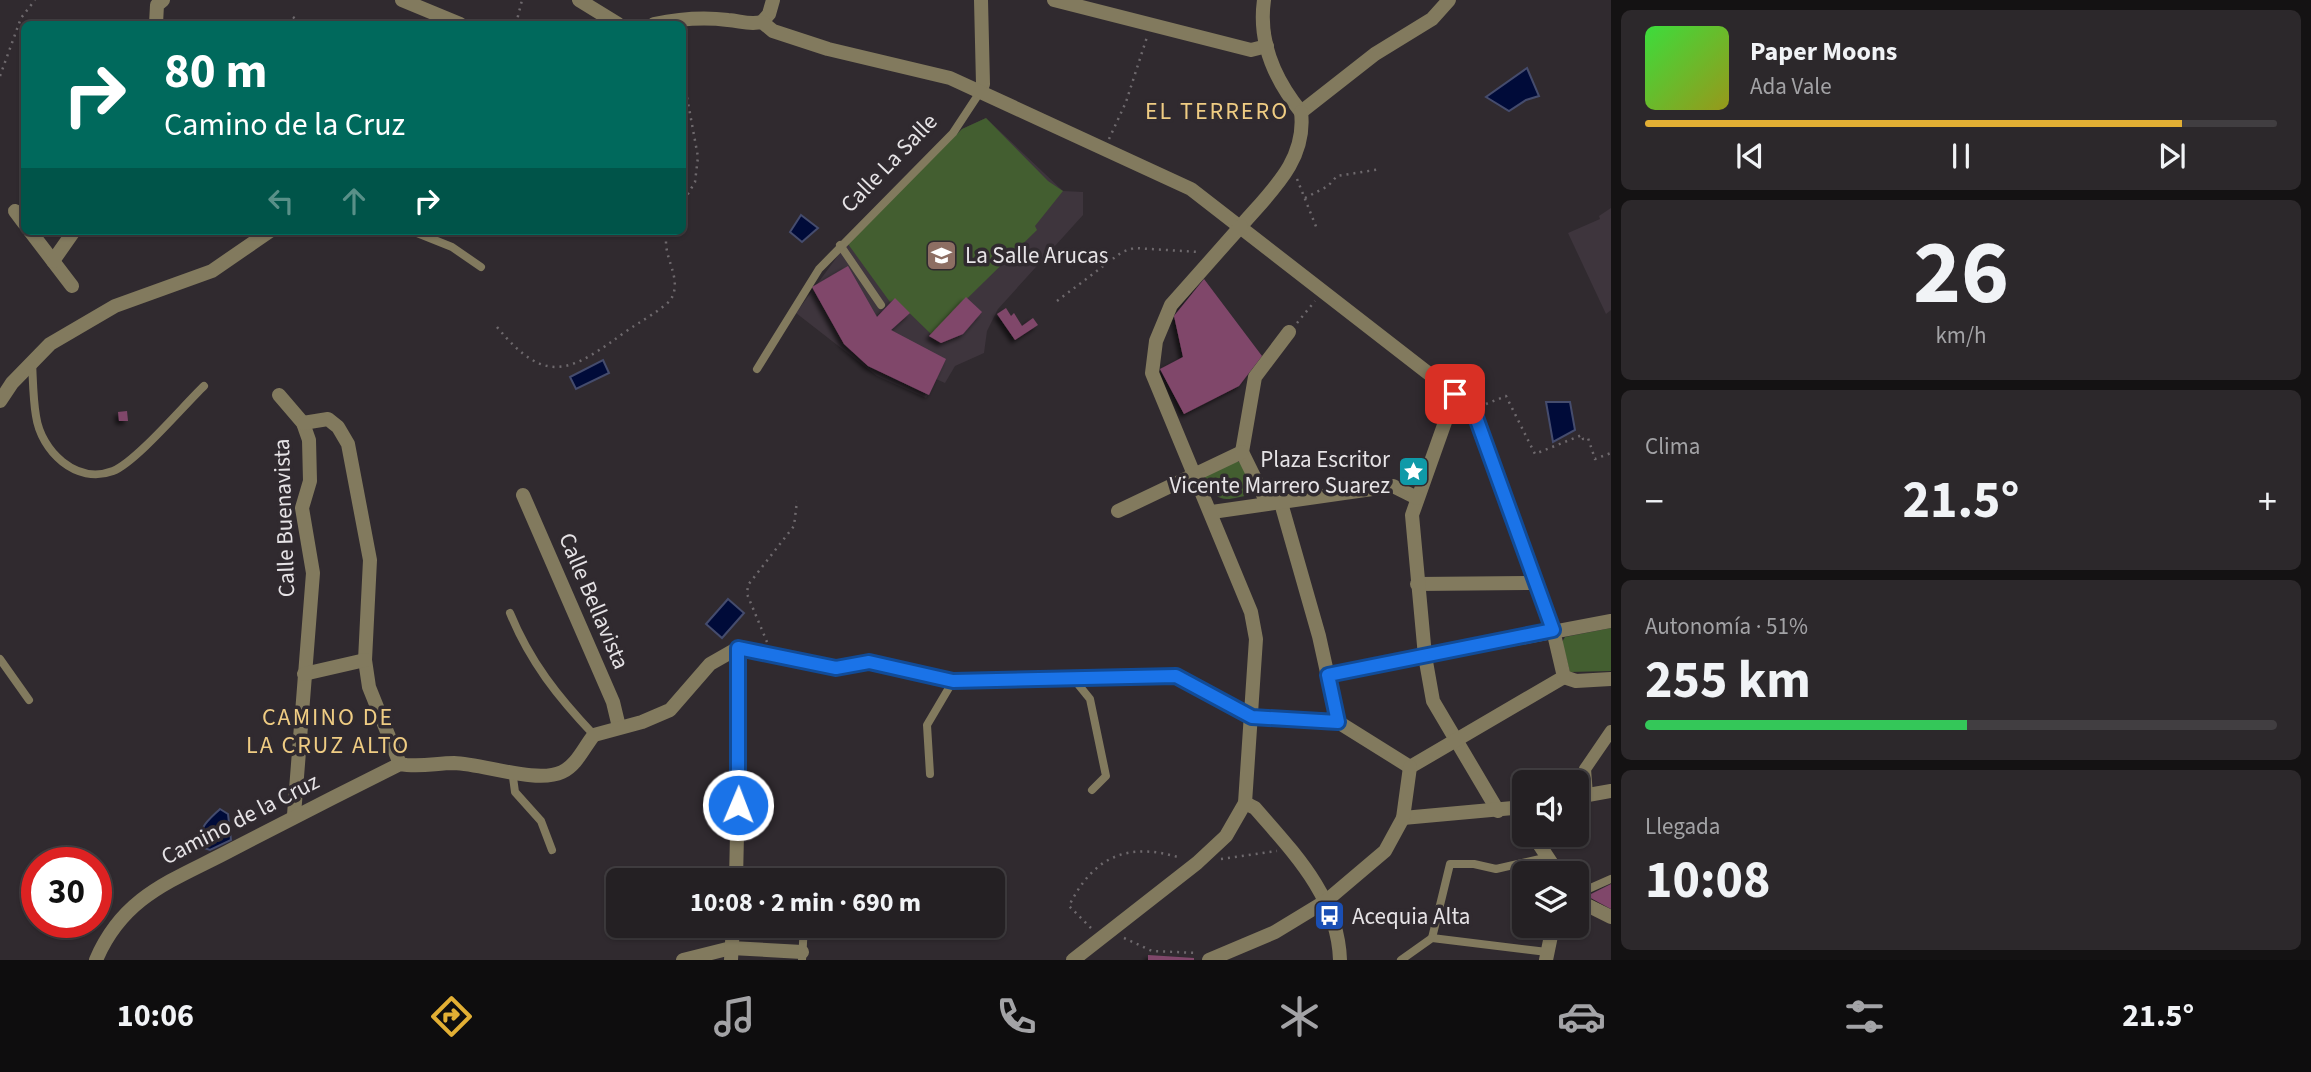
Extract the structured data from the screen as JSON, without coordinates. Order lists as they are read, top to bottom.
{
  "streets": {
    "street": ["Calle Buenavista", "Calle Bellavista", "Camino de la Cruz"],
    "lane": ["Calle La Salle"]
  },
  "crossings": [
    ["Calle Buenavista", "Camino de la Cruz"]
  ],
  "districts": ["EL TERRERO", "CAMINO DE LA CRUZ ALTO"],
  "places": {
    "school or university": ["La Salle Arucas"],
    "place": ["Plaza Escritor Vicente Marrero Suarez"],
    "bus stop": ["Acequia Alta"]
  },
  "page": {
    "turn": ["80 m", "Camino de la Cruz"],
    "song": ["Paper Moons", "Ada Vale"],
    "tile": [
      ["26", "km/h"],
      "Clima",
      ["Autonomía · 51%", "255 km"],
      ["Llegada", "10:08"]
    ],
    "heat": ["−", "21.5°", "+"],
    "limit": "30",
    "trip": "10:08 · 2 min · 690 m",
    "tabs": ["10:06", "21.5°"]
  }
}
